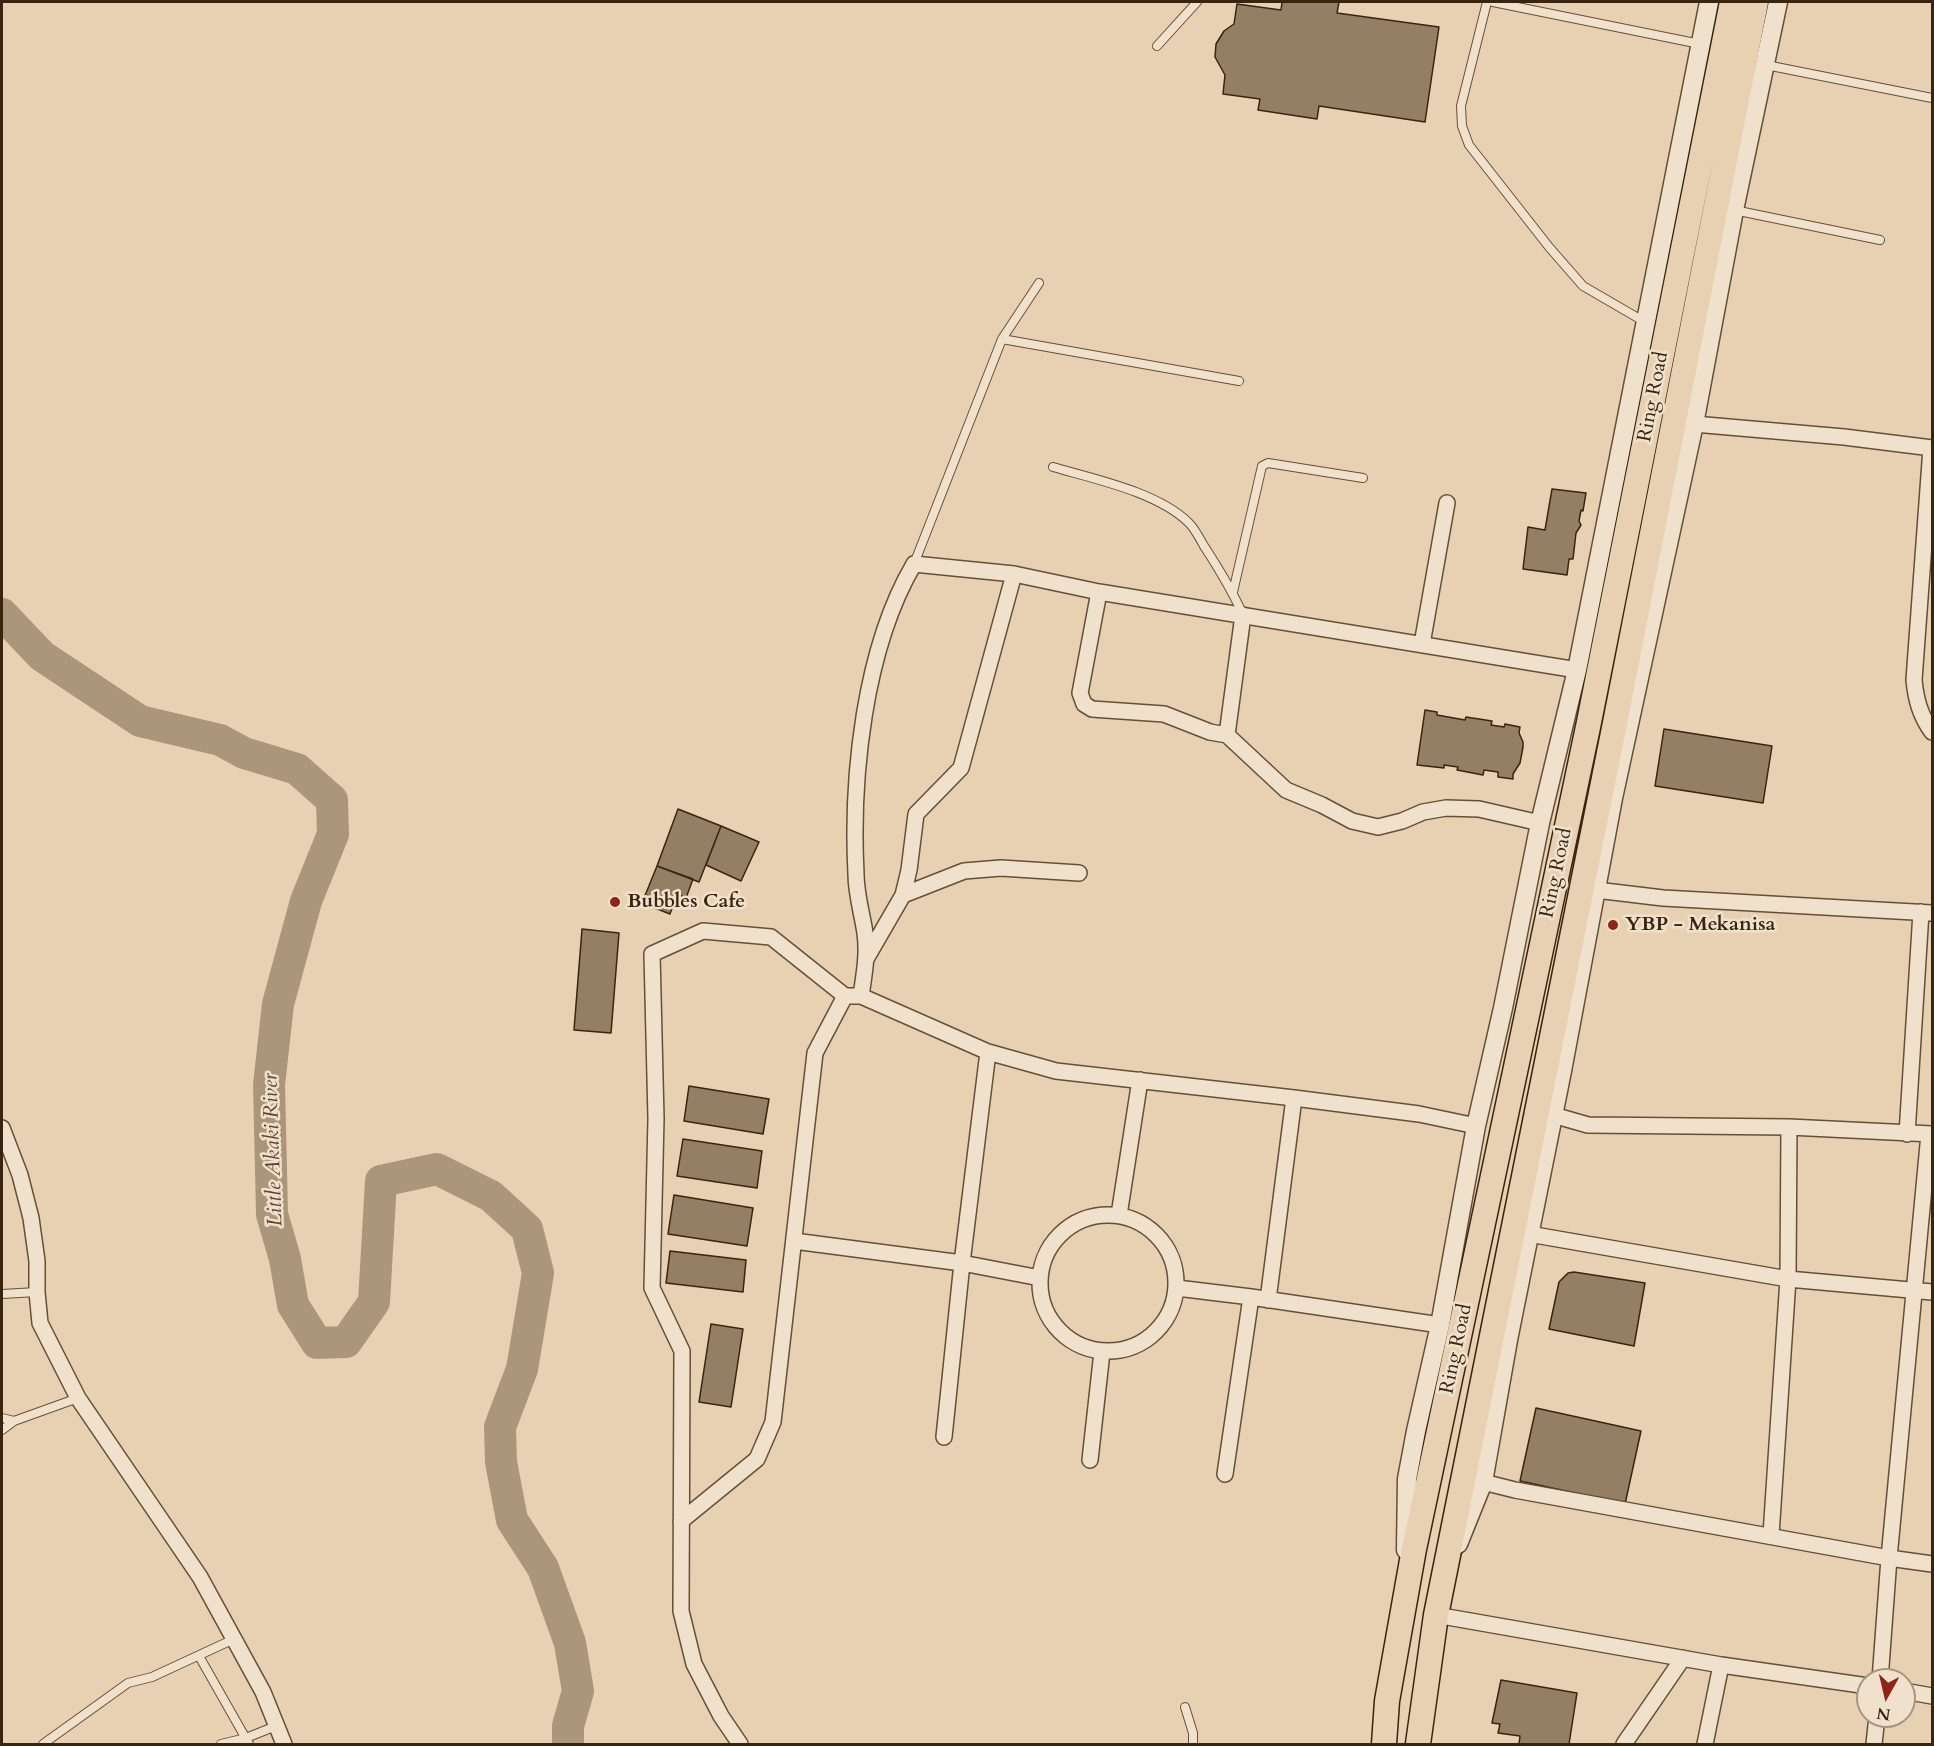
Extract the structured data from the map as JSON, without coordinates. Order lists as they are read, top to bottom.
{
  "streets": {
    "highway": ["Ring Road"]
  },
  "water": ["Little Akaki River"],
  "places": ["Bubbles Cafe", "YBP - Mekanisa"],
  "north": "bottom"
}
